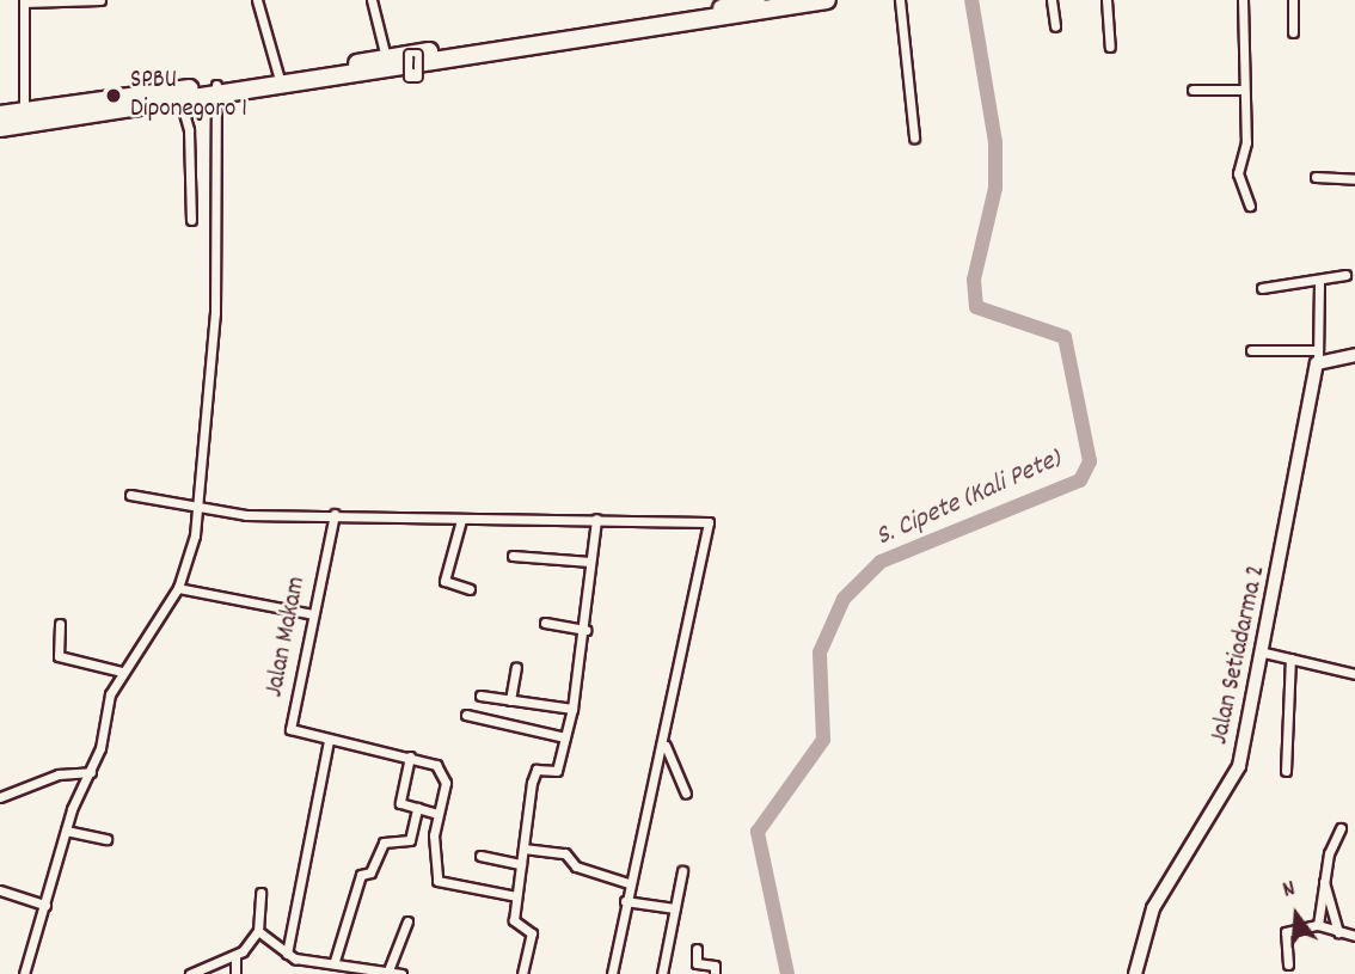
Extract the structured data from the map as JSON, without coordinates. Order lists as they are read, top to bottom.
{
  "streets": {
    "highway": ["1"],
    "main road": ["Jalan Setiadarma 2"],
    "street": ["Jalan Makam"]
  },
  "water": ["S. Cipete (Kali Pete)"],
  "places": ["SPBU Diponegoro 1"],
  "north": "top"
}
